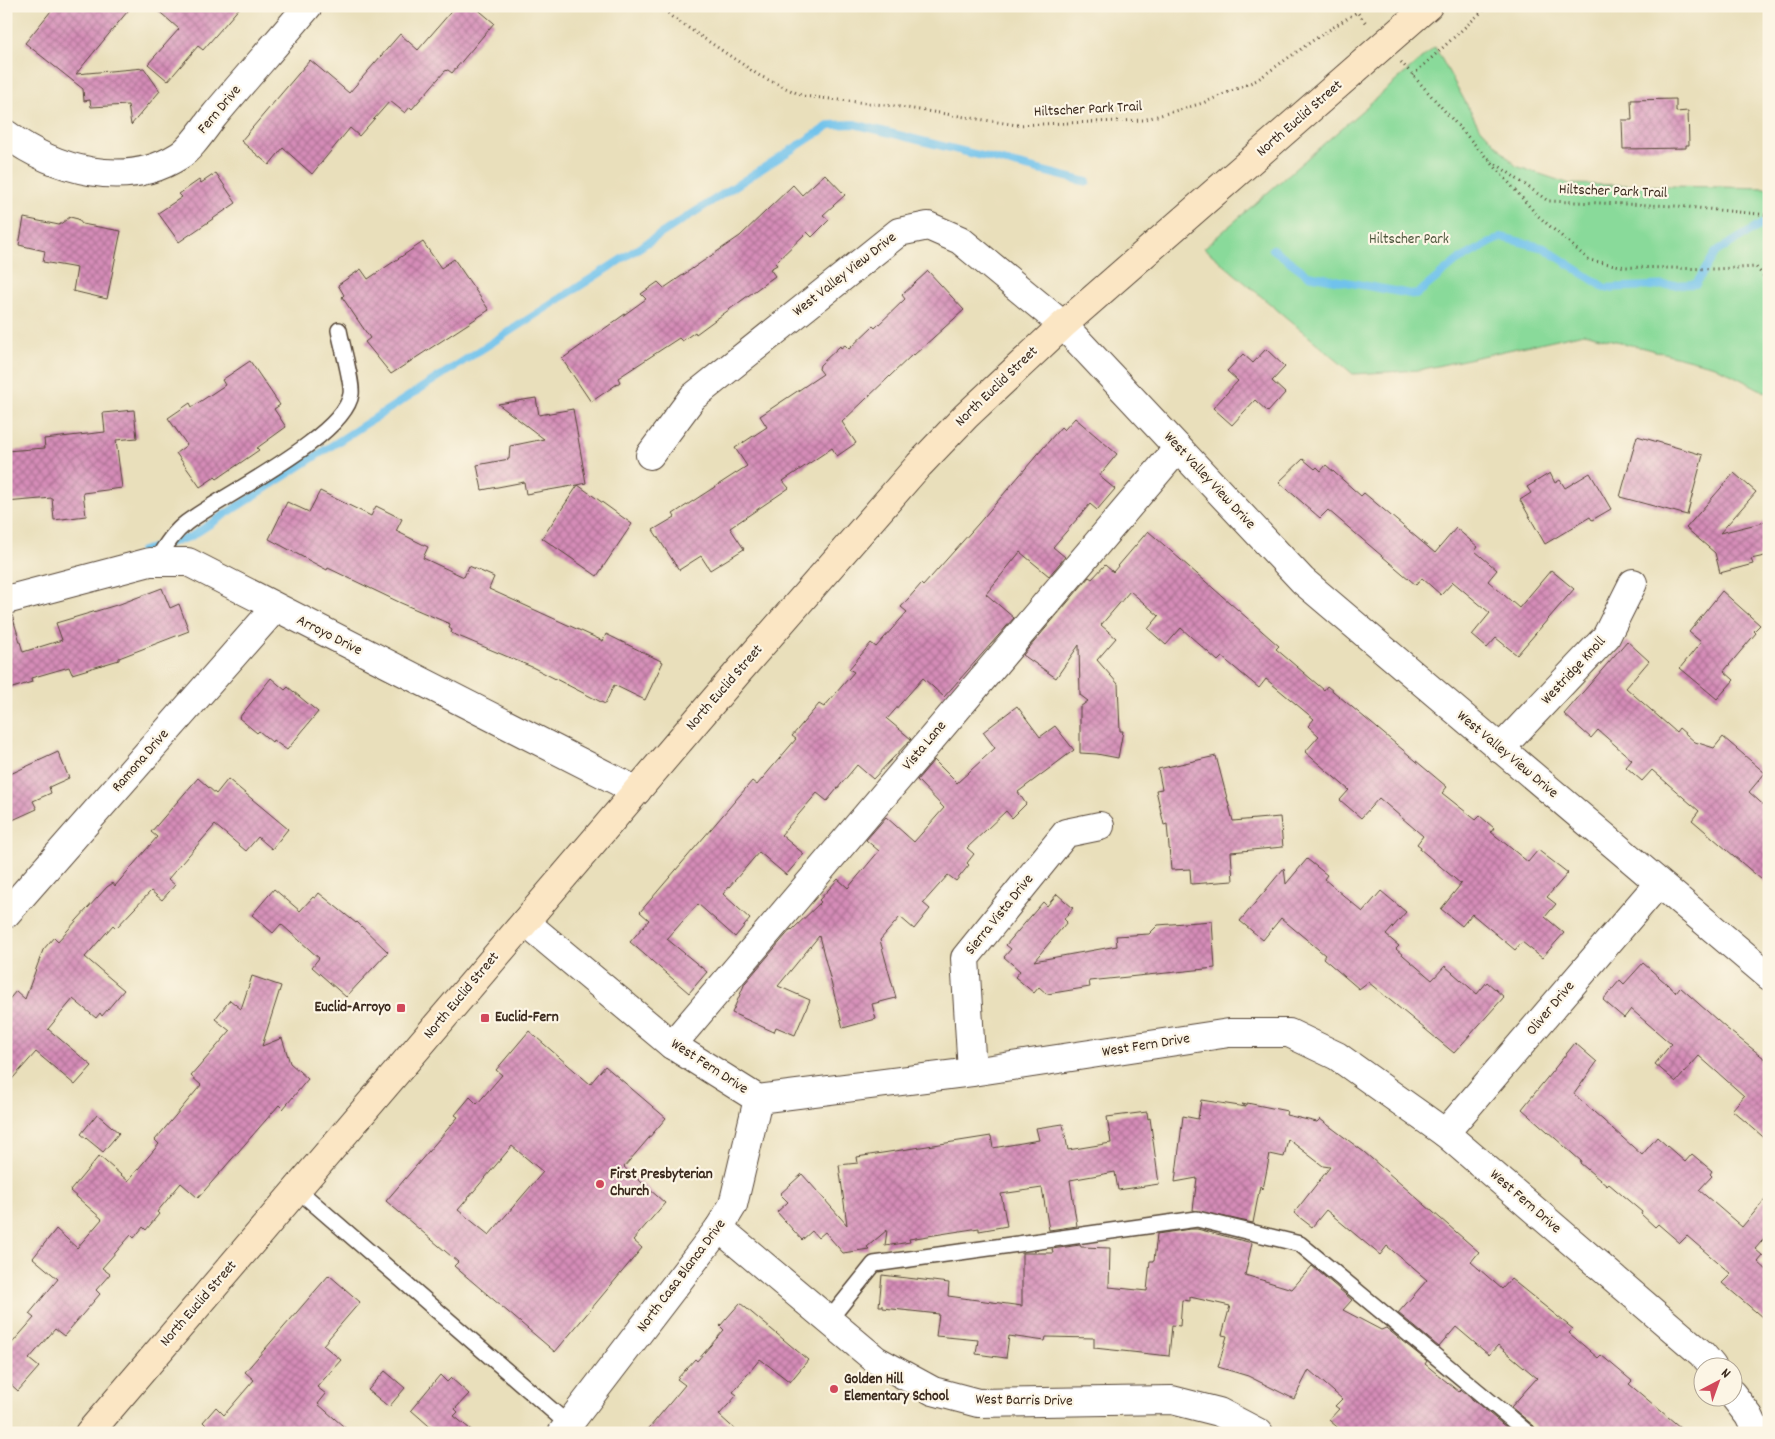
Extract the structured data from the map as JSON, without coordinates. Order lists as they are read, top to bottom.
{
  "streets": {
    "main road": ["North Euclid Street"],
    "street": [
      "Fern Drive",
      "West Valley View Drive",
      "Arroyo Drive",
      "Westridge Knoll",
      "Vista Lane",
      "Ramona Drive",
      "Sierra Vista Drive",
      "Oliver Drive",
      "West Fern Drive",
      "North Casa Blanca Drive",
      "West Barris Drive"
    ],
    "path": ["Hiltscher Park Trail"]
  },
  "crossings": [
    ["Hiltscher Park Trail", "North Euclid Street"],
    ["North Euclid Street", "West Valley View Drive"],
    ["North Euclid Street", "Arroyo Drive"],
    ["North Euclid Street", "West Fern Drive"],
    ["West Valley View Drive", "Westridge Knoll"],
    ["West Valley View Drive", "Vista Lane"],
    ["West Valley View Drive", "Oliver Drive"],
    ["Arroyo Drive", "Ramona Drive"],
    ["Vista Lane", "West Fern Drive"],
    ["Sierra Vista Drive", "West Fern Drive"],
    ["Oliver Drive", "West Fern Drive"],
    ["West Fern Drive", "North Casa Blanca Drive"],
    ["North Casa Blanca Drive", "West Barris Drive"]
  ],
  "parks": ["Hiltscher Park"],
  "places": {
    "transit": ["Euclid-Arroyo", "Euclid-Fern"],
    "other": ["First Presbyterian Church", "Golden Hill Elementary School"]
  },
  "north": "top right"
}
